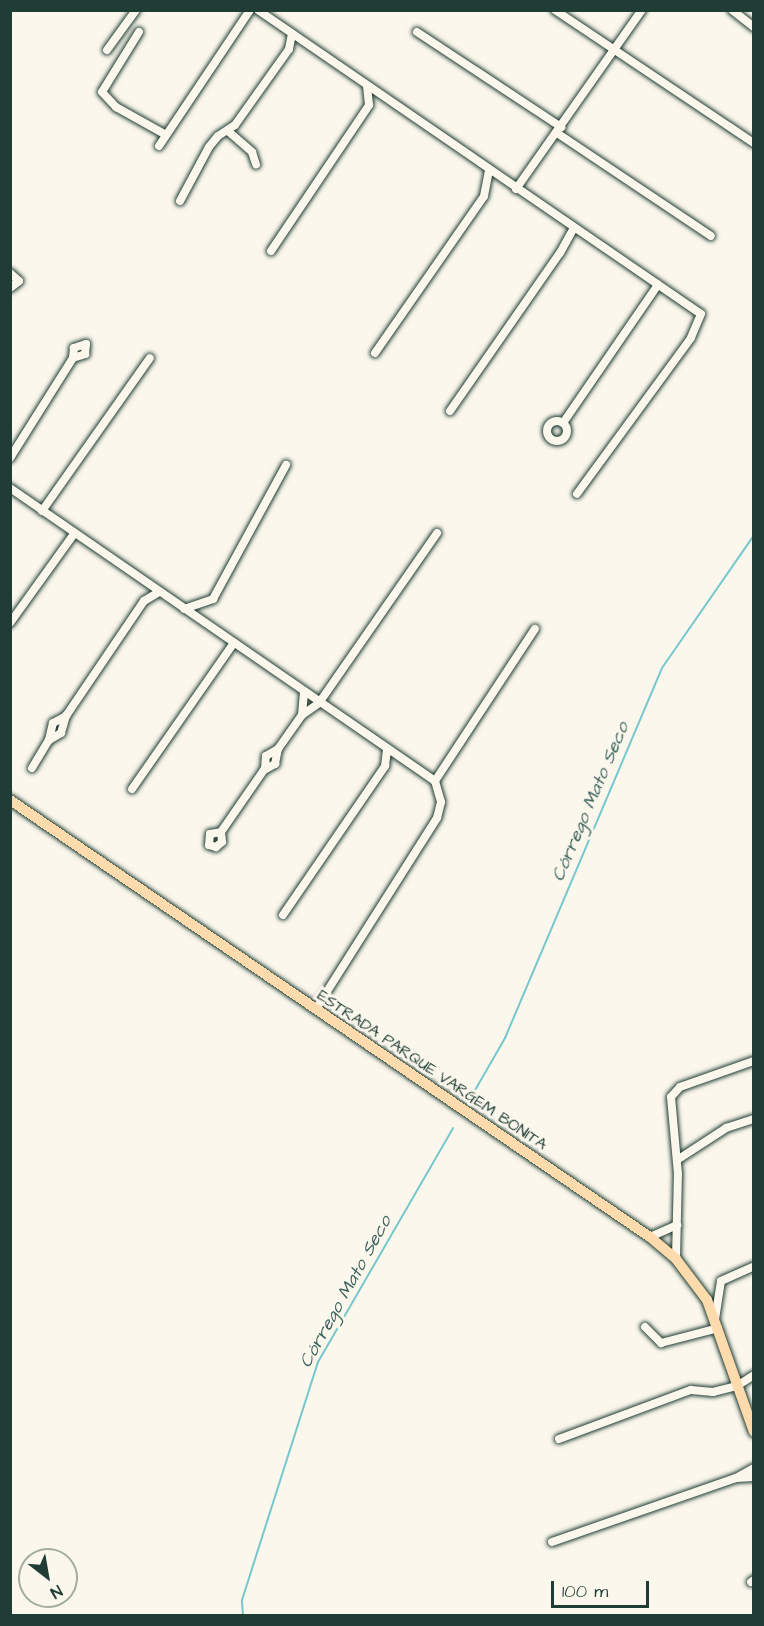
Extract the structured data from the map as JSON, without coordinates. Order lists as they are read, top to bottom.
{
  "streets": {
    "main road": ["ESTRADA PARQUE VARGEM BONITA"]
  },
  "water": ["Córrego Mato Seco"],
  "scale_bar": "100 m",
  "north": "bottom right"
}
